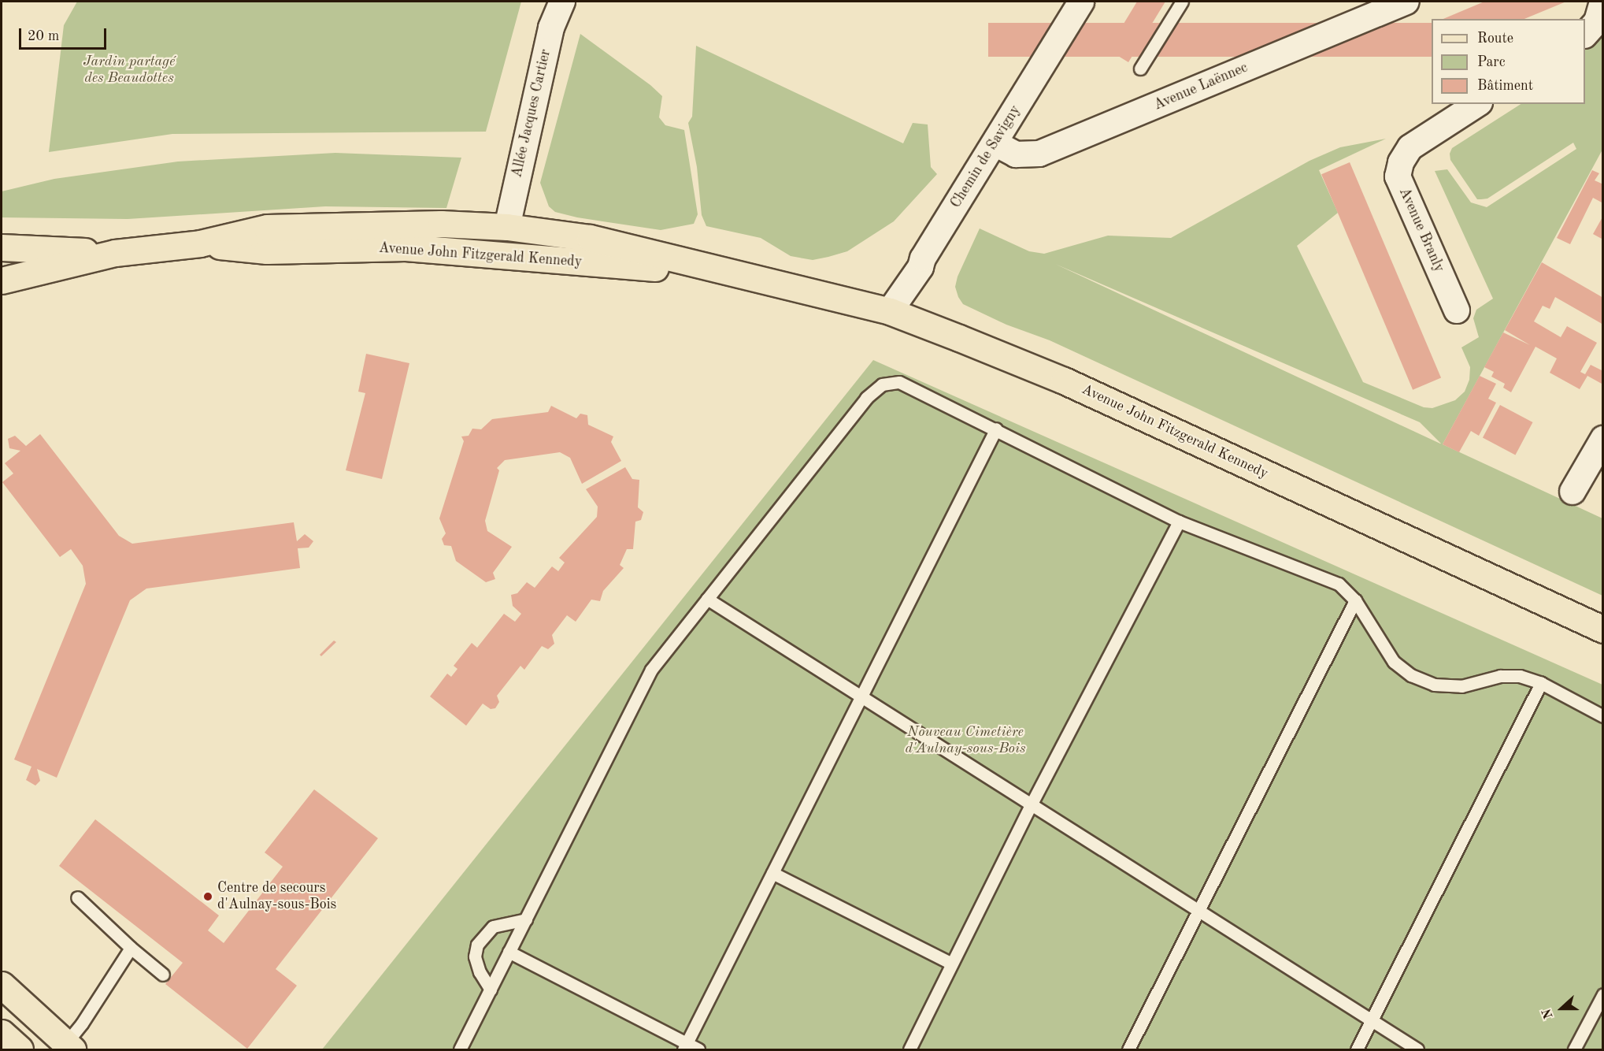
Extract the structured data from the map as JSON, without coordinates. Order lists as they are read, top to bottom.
{
  "streets": {
    "main road": ["Avenue John Fitzgerald Kennedy"],
    "street": [
      "Avenue Laënnec",
      "Allée Jacques Cartier",
      "Chemin de Savigny",
      "Avenue Branly"
    ]
  },
  "crossings": [
    ["Avenue Laënnec", "Chemin de Savigny"],
    ["Allée Jacques Cartier", "Avenue John Fitzgerald Kennedy"],
    ["Chemin de Savigny", "Avenue John Fitzgerald Kennedy"]
  ],
  "parks": ["Jardin partagé des Beaudottes", "Nouveau Cimetière d'Aulnay-sous-Bois"],
  "places": ["Centre de secours d'Aulnay-sous-Bois"],
  "legend": ["Route", "Parc", "Bâtiment"],
  "scale_bar": "20 m",
  "north": "left"
}
